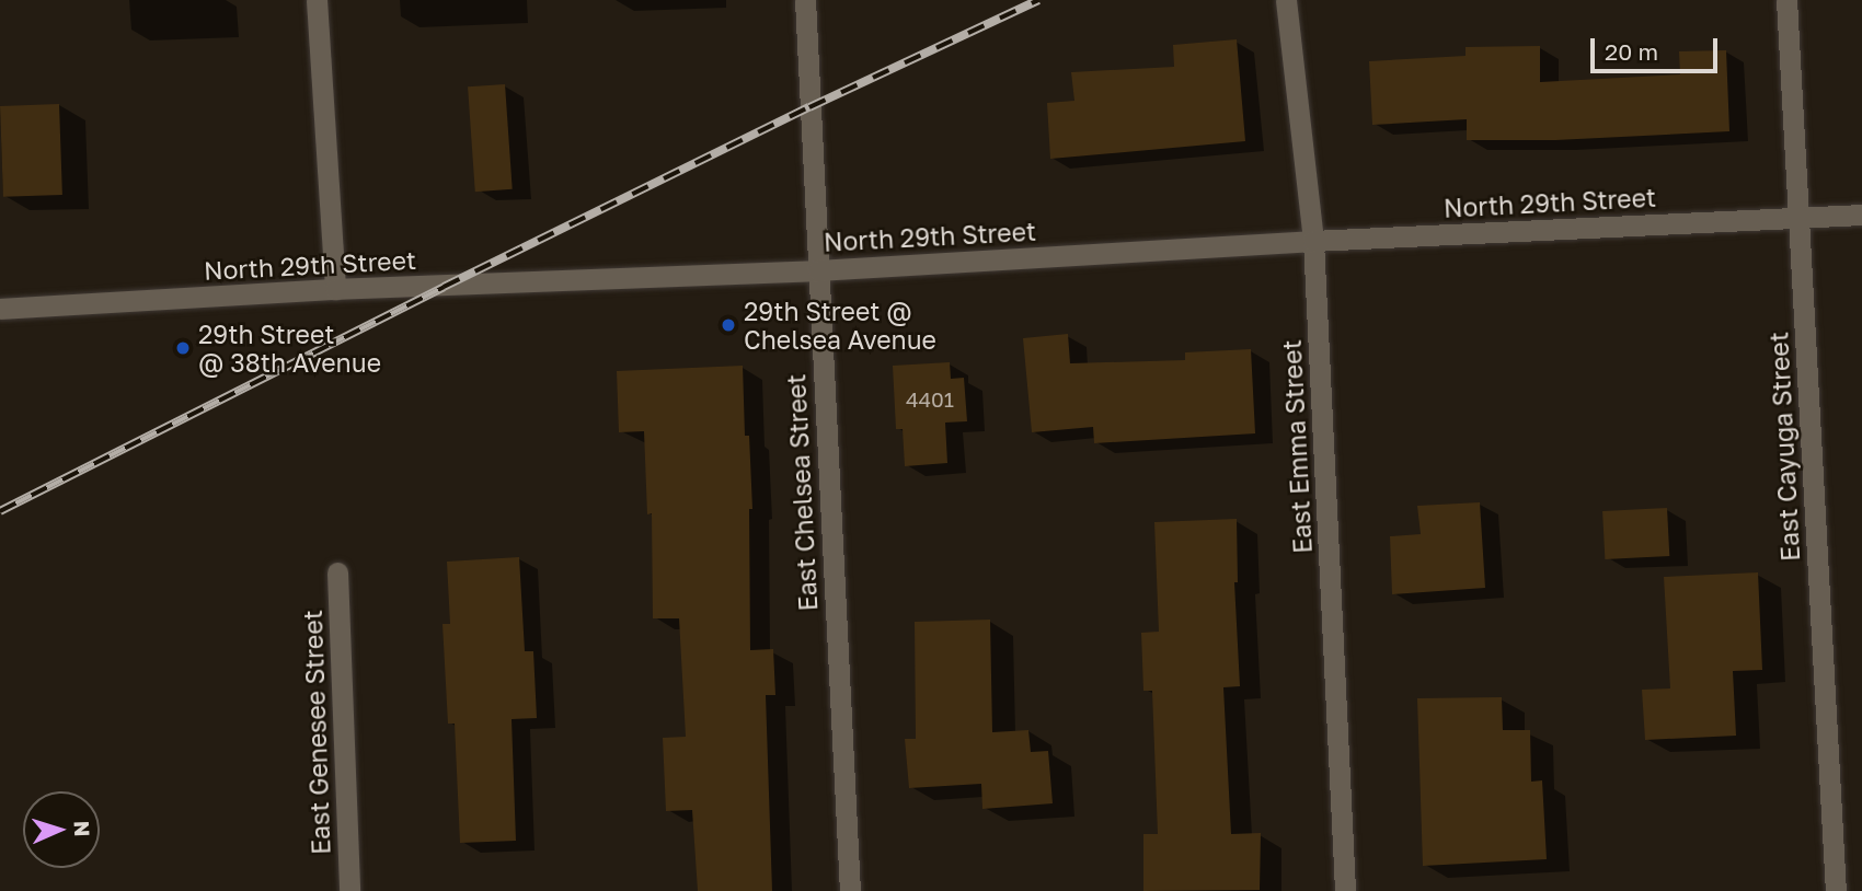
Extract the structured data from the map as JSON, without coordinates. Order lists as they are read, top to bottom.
{
  "streets": {
    "street": [
      "North 29th Street",
      "East Emma Street",
      "East Cayuga Street",
      "East Chelsea Street",
      "East Genesee Street"
    ]
  },
  "crossings": [
    ["North 29th Street", "East Emma Street"],
    ["North 29th Street", "East Cayuga Street"],
    ["North 29th Street", "East Chelsea Street"]
  ],
  "places": ["29th Street @ Chelsea Avenue", "29th Street @ 38th Avenue"],
  "house_numbers": ["4401"],
  "scale_bar": "20 m",
  "north": "right"
}
